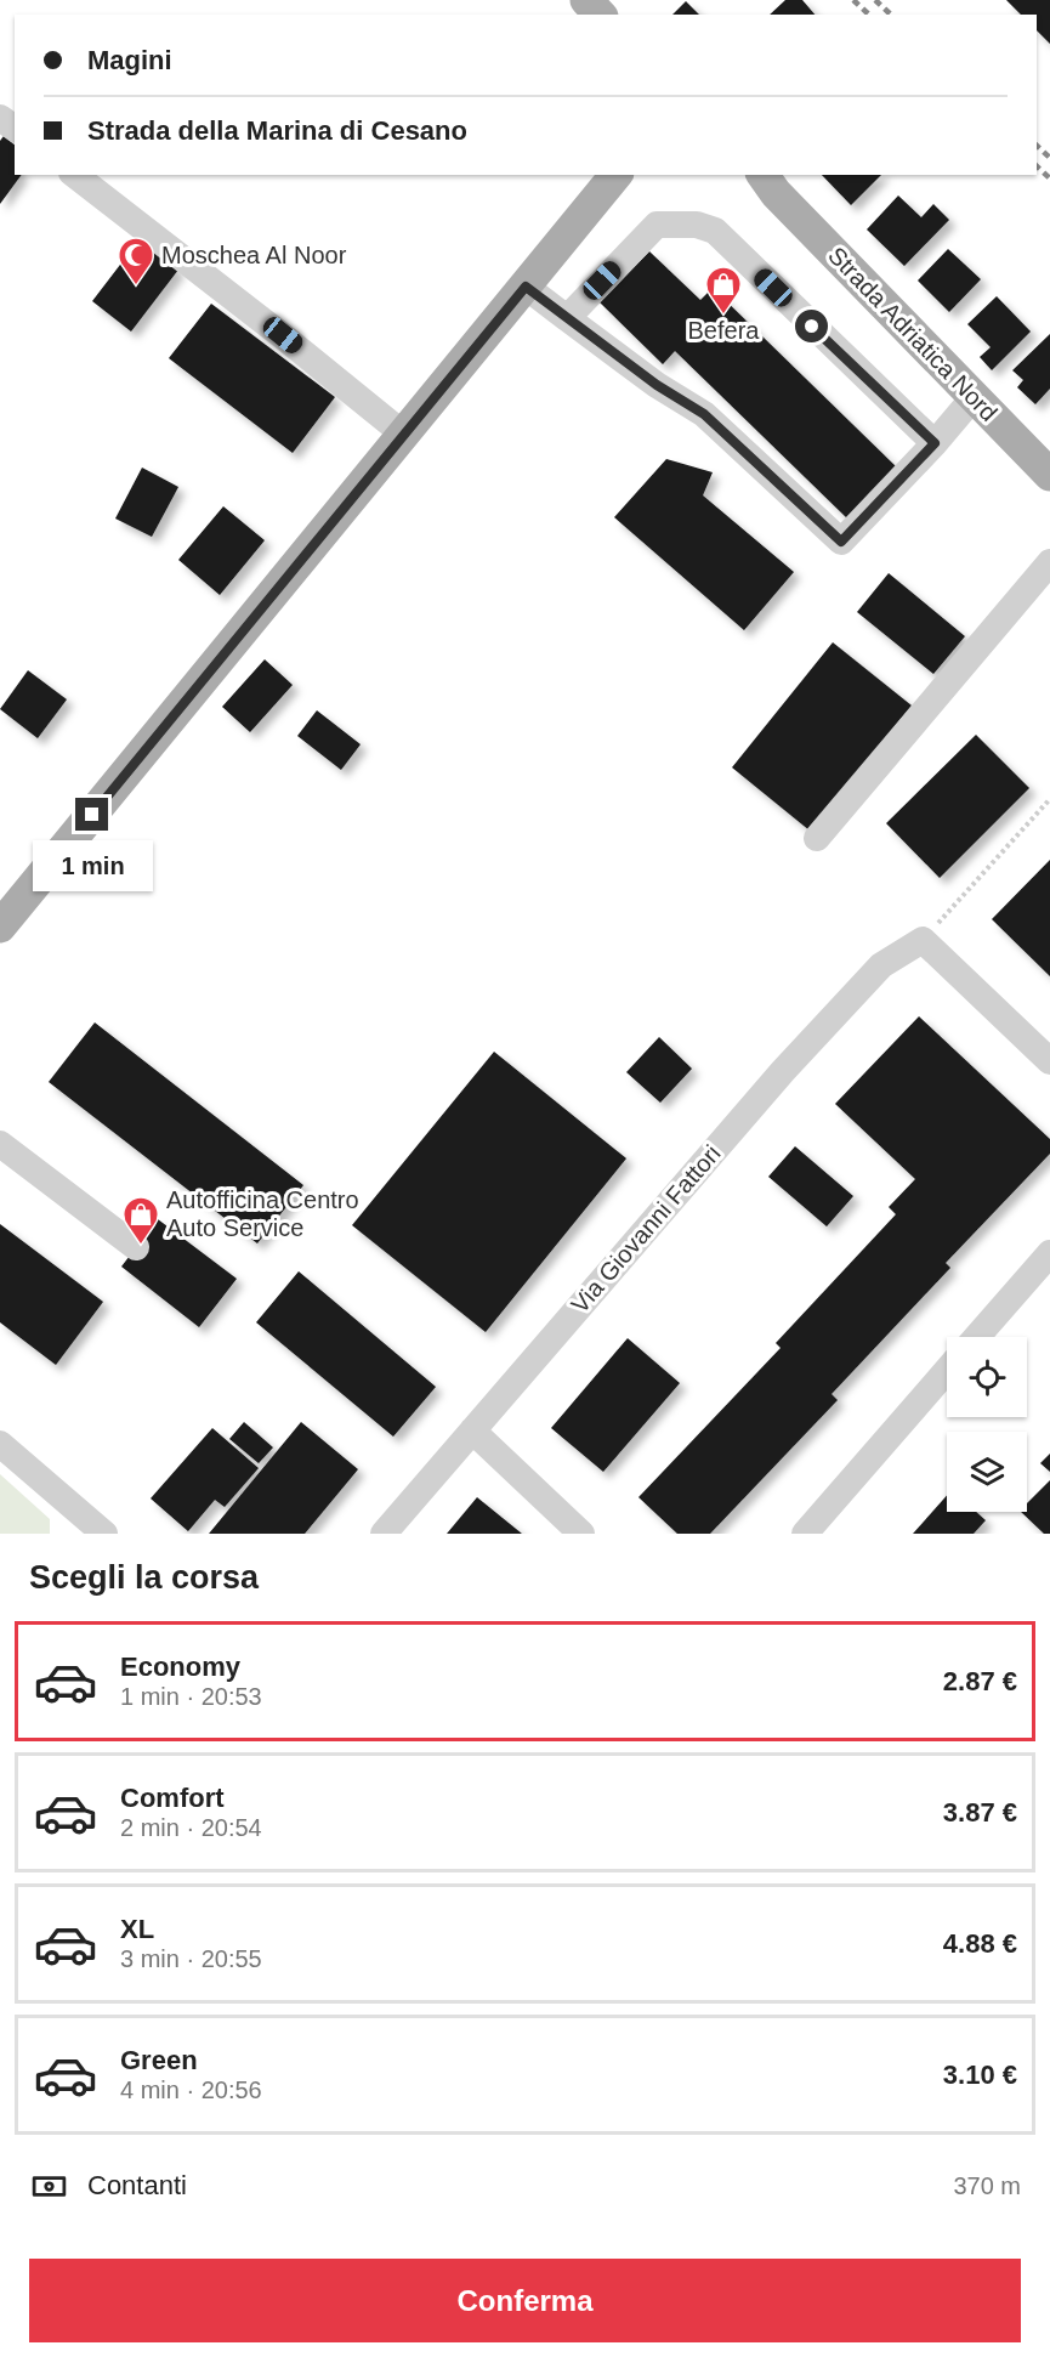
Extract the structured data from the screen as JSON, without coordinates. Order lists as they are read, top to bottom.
{
  "streets": {
    "main road": ["Strada Adriatica Nord"],
    "street": ["Via Giovanni Fattori"]
  },
  "places": {
    "mosque": ["Moschea Al Noor"],
    "shop": ["Befera", "Autofficina Centro Auto Service"]
  },
  "page": {
    "banner": ["Magini", "Strada della Marina di Cesano"],
    "bubble": "1 min",
    "heading": "Scegli la corsa",
    "list": [
      {
        "name": "Economy",
        "note": "1 min · 20:53",
        "value": "2.87 €"
      },
      {
        "name": "Comfort",
        "note": "2 min · 20:54",
        "value": "3.87 €"
      },
      {
        "name": "XL",
        "note": "3 min · 20:55",
        "value": "4.88 €"
      },
      {
        "name": "Green",
        "note": "4 min · 20:56",
        "value": "3.10 €"
      }
    ],
    "pay": ["Contanti", "370 m"],
    "buttons": "Conferma"
  }
}
